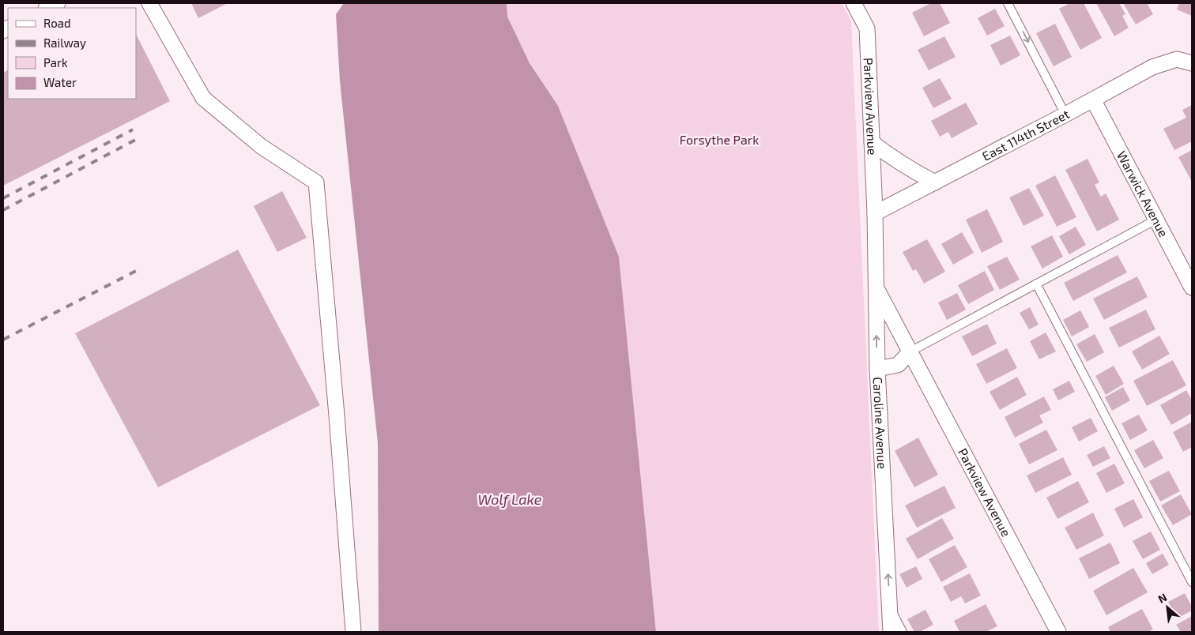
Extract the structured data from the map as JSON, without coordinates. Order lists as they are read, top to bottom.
{
  "streets": {
    "street": [
      "Parkview Avenue",
      "East 114th Street",
      "Warwick Avenue",
      "Caroline Avenue"
    ]
  },
  "crossings": [
    ["Parkview Avenue", "East 114th Street"],
    ["Parkview Avenue", "Caroline Avenue"],
    ["East 114th Street", "Warwick Avenue"],
    ["East 114th Street", "Caroline Avenue"]
  ],
  "one_way": ["Caroline Avenue"],
  "water": ["Wolf Lake"],
  "parks": ["Forsythe Park"],
  "legend": [
    "Road",
    "Railway",
    "Park",
    "Water"
  ],
  "north": "top left"
}
